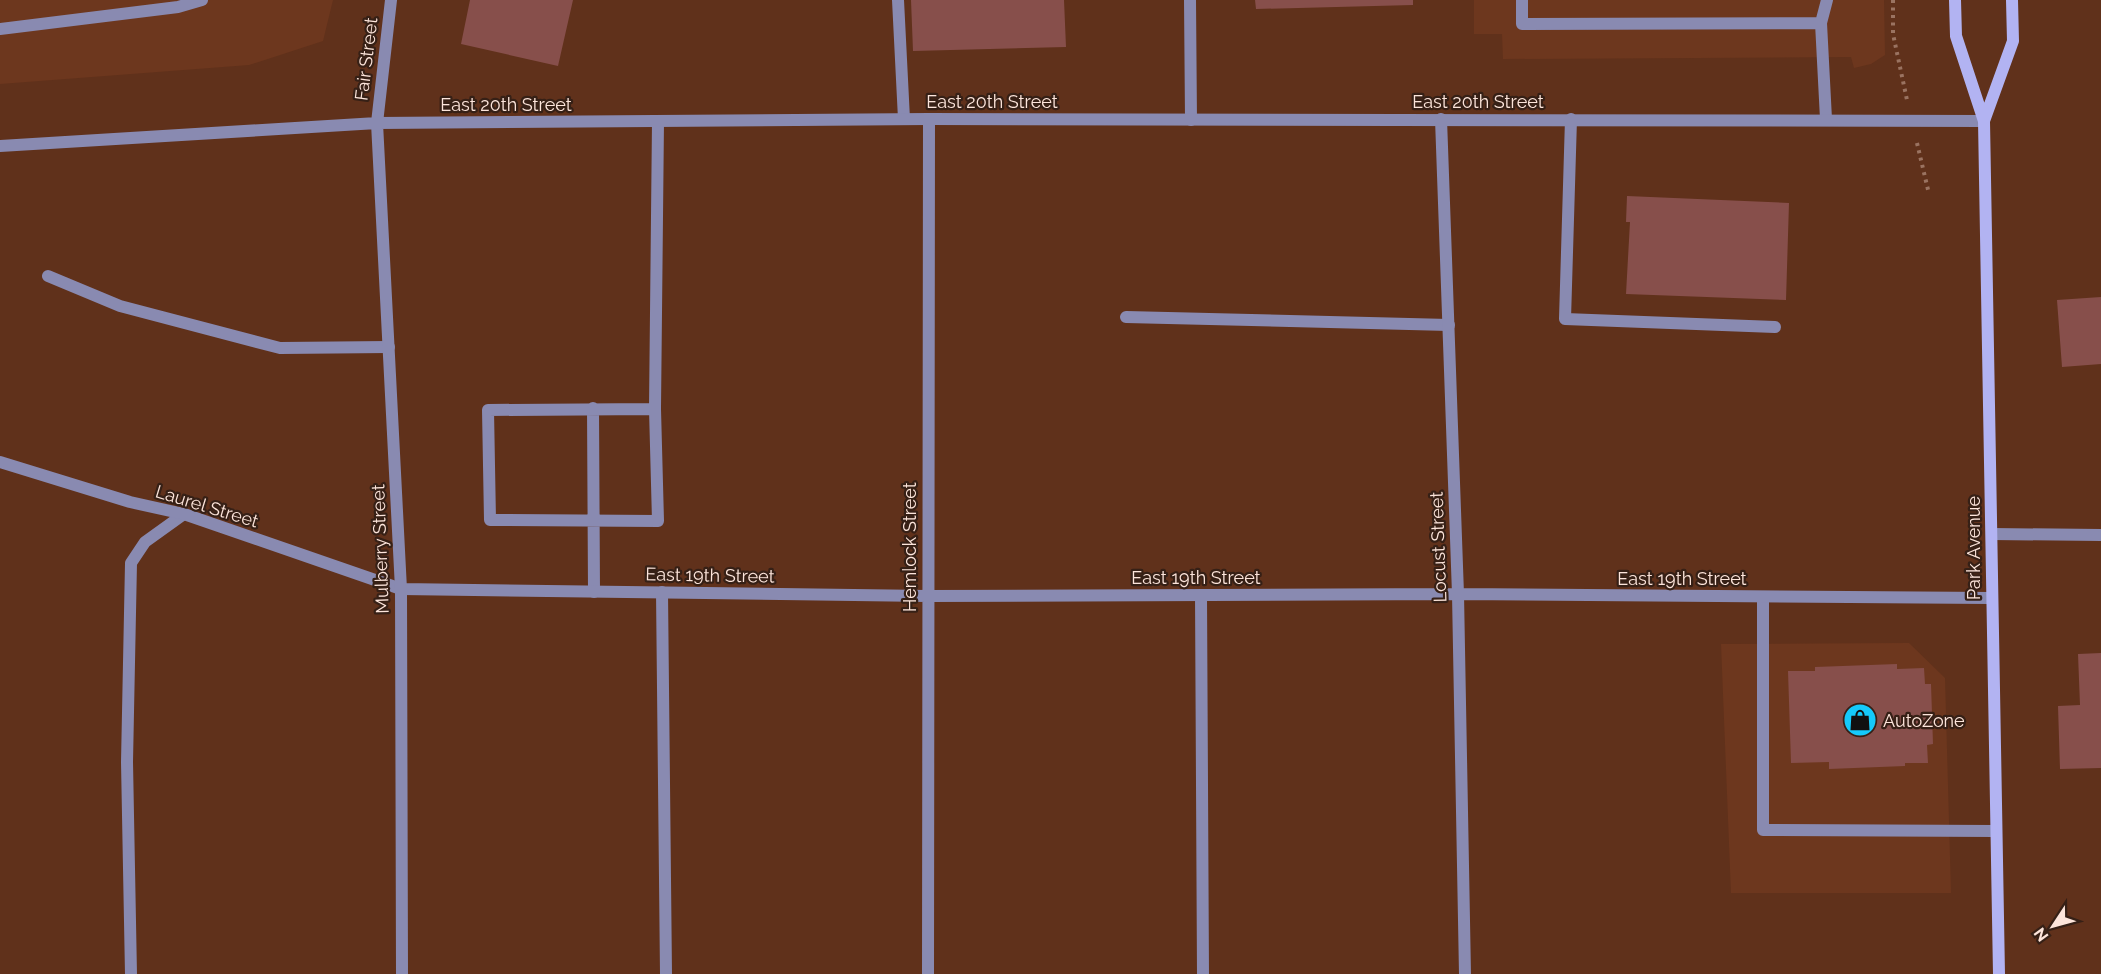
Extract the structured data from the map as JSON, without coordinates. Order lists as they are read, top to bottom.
{
  "streets": {
    "main road": ["Park Avenue"],
    "street": [
      "Fair Street",
      "East 20th Street",
      "Laurel Street",
      "Hemlock Street",
      "Locust Street",
      "Mulberry Street",
      "East 19th Street"
    ]
  },
  "crossings": [
    ["Fair Street", "East 20th Street"],
    ["Fair Street", "Mulberry Street"],
    ["East 20th Street", "Hemlock Street"],
    ["East 20th Street", "Locust Street"],
    ["East 20th Street", "Park Avenue"],
    ["East 20th Street", "Mulberry Street"],
    ["Laurel Street", "Mulberry Street"],
    ["Laurel Street", "East 19th Street"],
    ["Hemlock Street", "East 19th Street"],
    ["Locust Street", "East 19th Street"],
    ["Park Avenue", "East 19th Street"],
    ["Mulberry Street", "East 19th Street"]
  ],
  "places": {
    "shop": ["AutoZone"]
  },
  "north": "bottom left"
}
